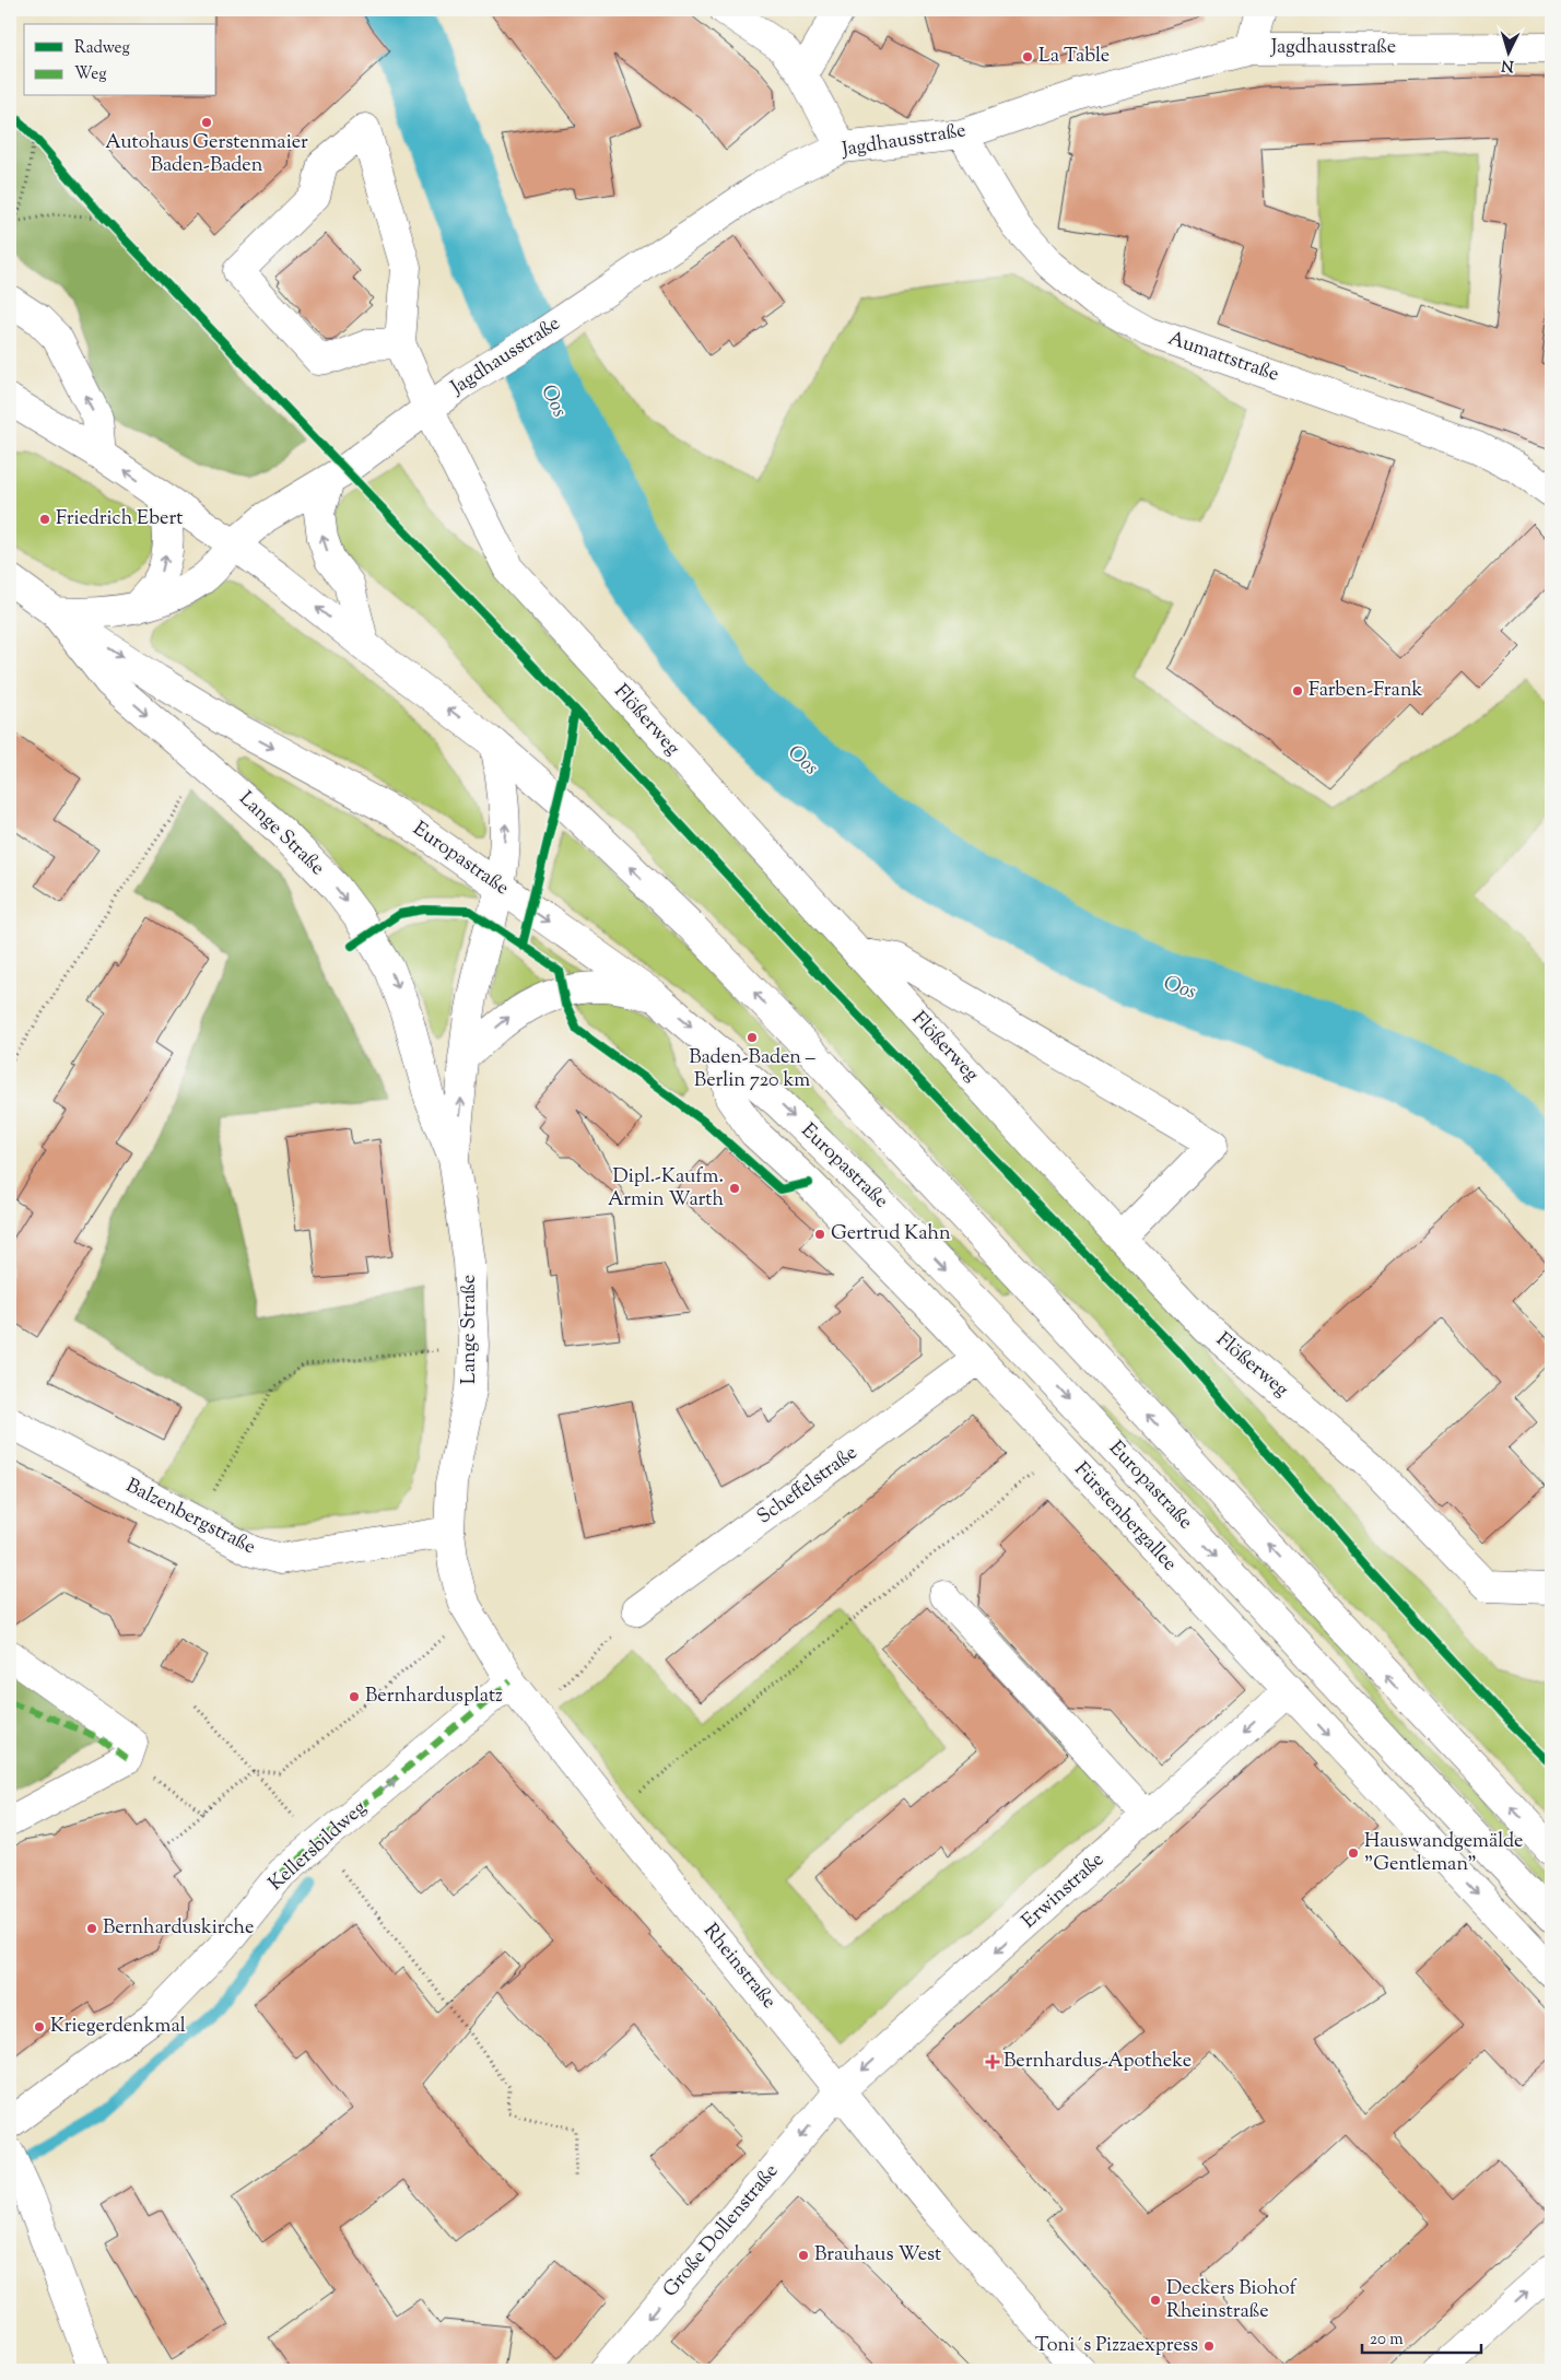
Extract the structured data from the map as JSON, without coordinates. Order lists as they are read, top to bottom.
{
  "streets": {
    "street": [
      "Jagdhausstraße",
      "Aumattstraße",
      "Flößerweg",
      "Lange Straße",
      "Europastraße",
      "Scheffelstraße",
      "Balzenbergstraße",
      "Fürstenbergallee",
      "Kellersbildweg",
      "Erwinstraße",
      "Rheinstraße",
      "Große Dollenstraße"
    ]
  },
  "crossings": [
    ["Jagdhausstraße", "Aumattstraße"],
    ["Jagdhausstraße", "Flößerweg"],
    ["Jagdhausstraße", "Lange Straße"],
    ["Jagdhausstraße", "Europastraße"],
    ["Lange Straße", "Europastraße"],
    ["Lange Straße", "Balzenbergstraße"],
    ["Lange Straße", "Rheinstraße"],
    ["Europastraße", "Fürstenbergallee"],
    ["Scheffelstraße", "Fürstenbergallee"],
    ["Balzenbergstraße", "Rheinstraße"],
    ["Fürstenbergallee", "Erwinstraße"],
    ["Kellersbildweg", "Rheinstraße"],
    ["Erwinstraße", "Rheinstraße"],
    ["Erwinstraße", "Große Dollenstraße"],
    ["Rheinstraße", "Große Dollenstraße"]
  ],
  "one_way": ["Kellersbildweg", "Erwinstraße", "Große Dollenstraße"],
  "water": ["Oos"],
  "places": {
    "other": [
      "La Table",
      "Autohaus Gerstenmaier Baden-Baden",
      "Friedrich Ebert",
      "Farben-Frank",
      "Baden-Baden – Berlin 720 km",
      "Dipl.-Kaufm. Armin Warth",
      "Gertrud Kahn",
      "Bernhardusplatz",
      "Hauswandgemälde \"Gentleman\"",
      "Bernharduskirche",
      "Kriegerdenkmal",
      "Brauhaus West",
      "Deckers Biohof Rheinstraße",
      "Toni´s Pizzaexpress"
    ],
    "health": ["Bernhardus-Apotheke"]
  },
  "legend": ["Radweg", "Weg"],
  "scale_bar": "20 m",
  "north": "bottom"
}
